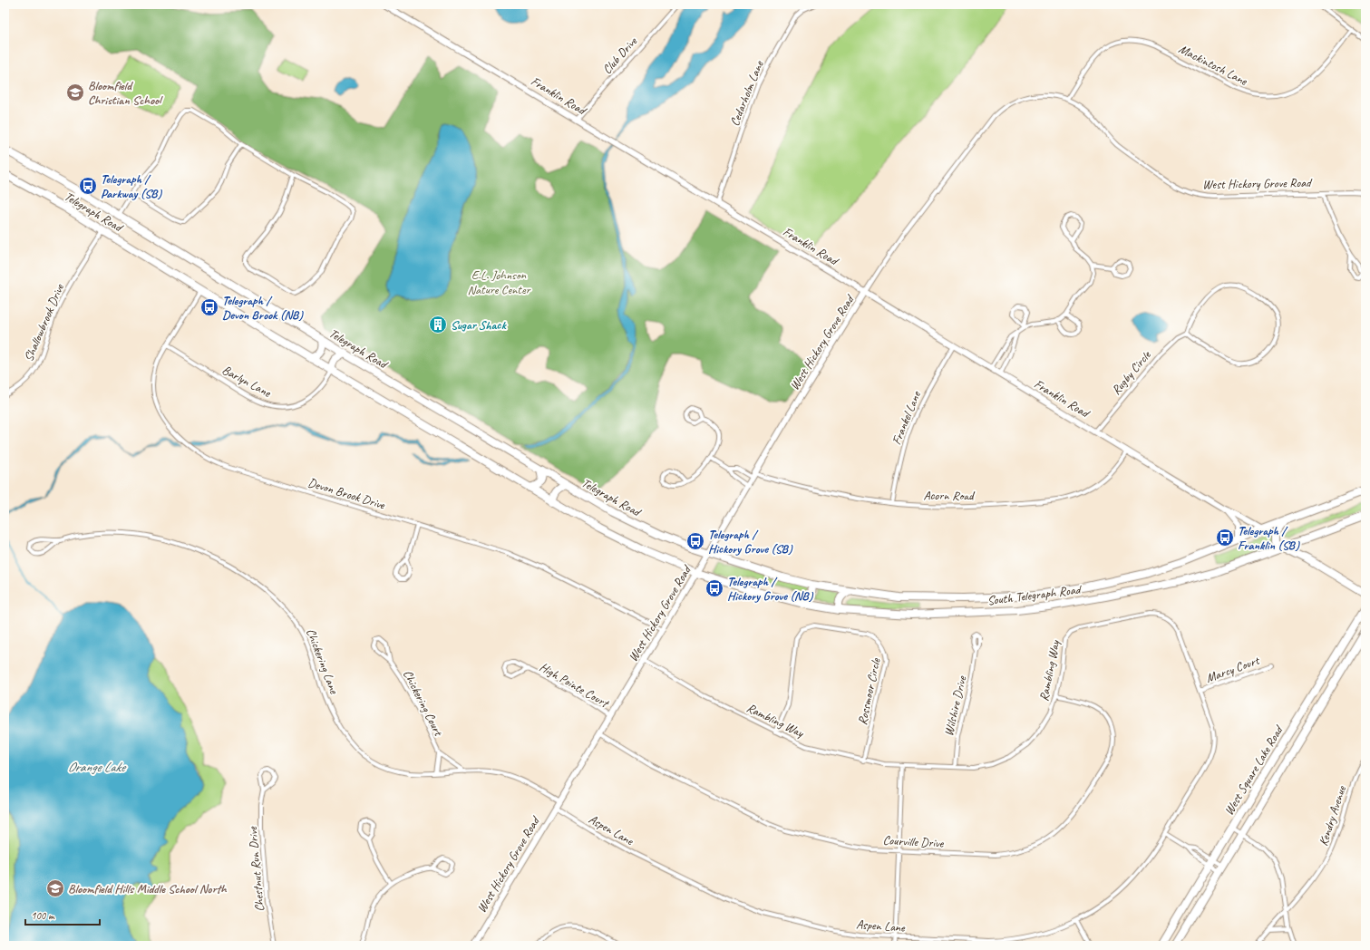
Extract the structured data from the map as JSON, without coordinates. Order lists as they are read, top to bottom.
{
  "streets": {
    "highway": ["Telegraph Road", "South Telegraph Road", "West Square Lake Road"],
    "street": [
      "Club Drive",
      "Mackintosh Lane",
      "Cedarholm Lane",
      "Franklin Road",
      "West Hickory Grove Road",
      "Shallowbrook Drive",
      "Rugby Circle",
      "Barlyn Lane",
      "Frankel Lane",
      "Devon Brook Drive",
      "Acorn Road",
      "Chickering Lane",
      "Marcy Court",
      "Rambling Way",
      "High Pointe Court",
      "Rossmoor Circle",
      "Chickering Court",
      "Wilshire Drive",
      "Kendry Avenue",
      "Aspen Lane",
      "Courville Drive",
      "Chestnut Run Drive"
    ]
  },
  "crossings": [
    ["Club Drive", "Franklin Road"],
    ["Mackintosh Lane", "West Hickory Grove Road"],
    ["Cedarholm Lane", "Franklin Road"],
    ["Franklin Road", "West Hickory Grove Road"],
    ["Franklin Road", "Rugby Circle"],
    ["Franklin Road", "Frankel Lane"],
    ["Franklin Road", "Acorn Road"],
    ["Franklin Road", "South Telegraph Road"],
    ["West Hickory Grove Road", "Telegraph Road"],
    ["West Hickory Grove Road", "Devon Brook Drive"],
    ["West Hickory Grove Road", "Acorn Road"],
    ["West Hickory Grove Road", "South Telegraph Road"],
    ["West Hickory Grove Road", "Chickering Lane"],
    ["West Hickory Grove Road", "Rambling Way"],
    ["West Hickory Grove Road", "High Pointe Court"],
    ["West Hickory Grove Road", "Aspen Lane"],
    ["West Hickory Grove Road", "Courville Drive"],
    ["Telegraph Road", "Shallowbrook Drive"],
    ["Telegraph Road", "Barlyn Lane"],
    ["Telegraph Road", "Devon Brook Drive"],
    ["Telegraph Road", "South Telegraph Road"],
    ["Barlyn Lane", "Devon Brook Drive"],
    ["Frankel Lane", "Acorn Road"],
    ["Chickering Lane", "Chickering Court"],
    ["Marcy Court", "Rambling Way"],
    ["Rambling Way", "Rossmoor Circle"],
    ["Rambling Way", "Wilshire Drive"],
    ["Rambling Way", "Aspen Lane"],
    ["Rambling Way", "Courville Drive"]
  ],
  "water": ["Orange Lake"],
  "parks": ["E.L. Johnson Nature Center"],
  "places": {
    "school or university": ["Bloomfield Christian School", "Bloomfield Hills Middle School North"],
    "bus stop": [
      "Telegraph / Parkway (SB)",
      "Telegraph / Devon Brook (NB)",
      "Telegraph / Franklin (SB)",
      "Telegraph / Hickory Grove (SB)",
      "Telegraph / Hickory Grove (NB)"
    ],
    "building": ["Sugar Shack"]
  },
  "scale_bar": "100 m"
}
